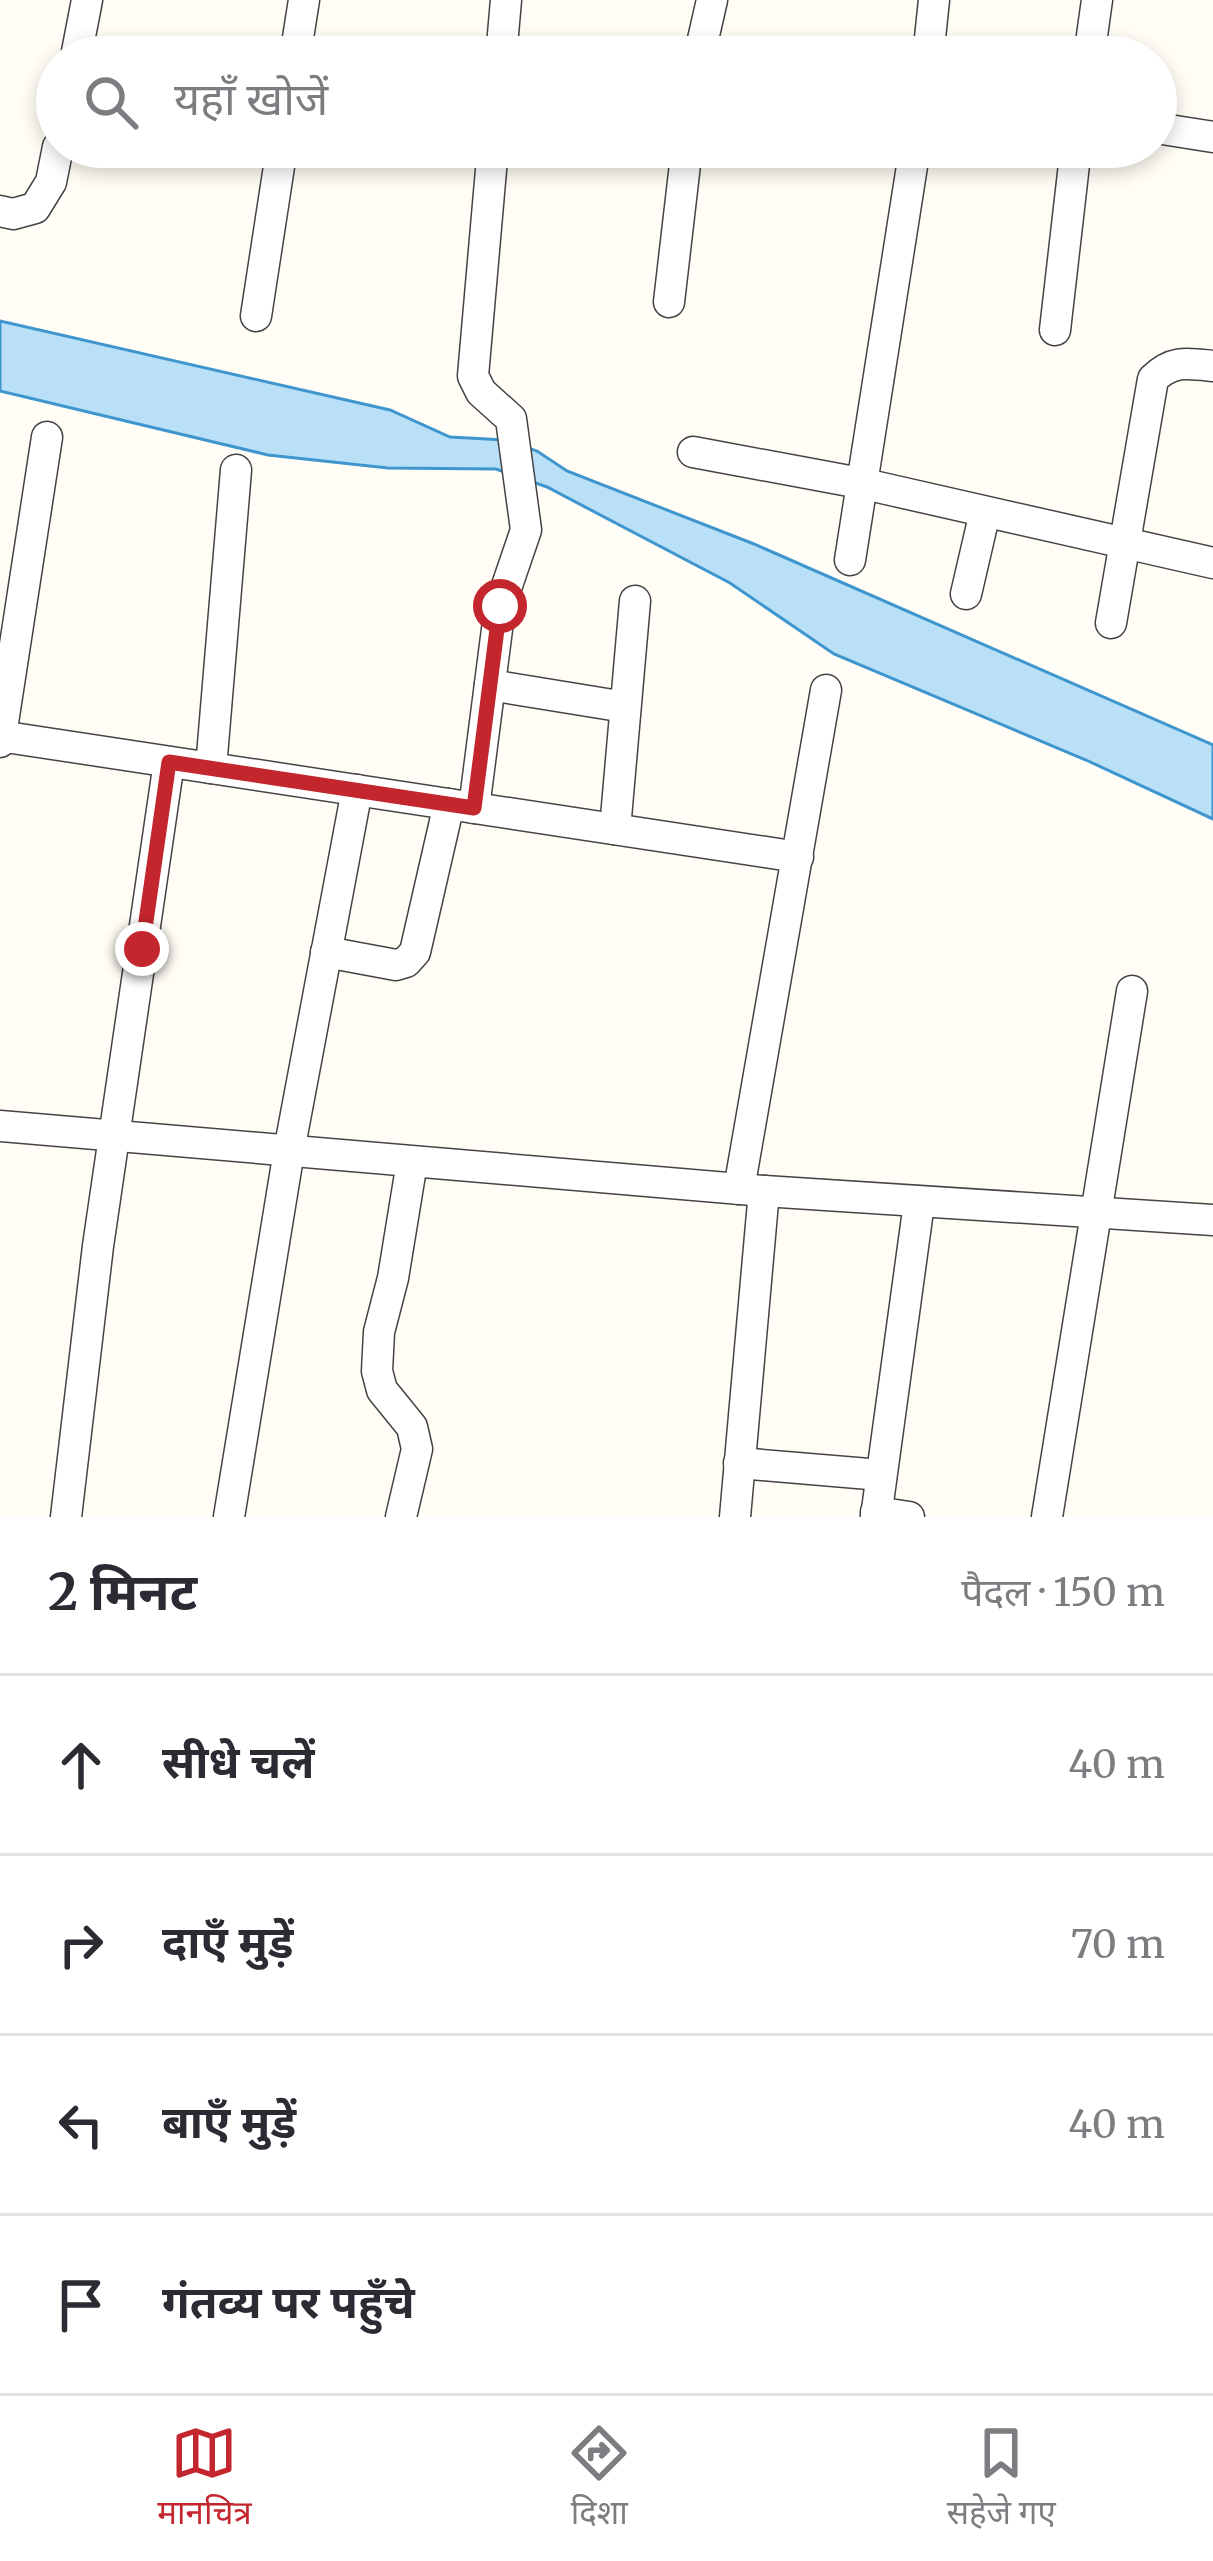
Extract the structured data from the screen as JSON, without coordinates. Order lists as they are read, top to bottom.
{
  "page": {
    "search": "यहाँ खोजें",
    "heading": ["2 मिनट", "पैदल · 150 m"],
    "list": [
      ["सीधे चलें", "40 m"],
      ["दाएँ मुड़ें", "70 m"],
      ["बाएँ मुड़ें", "40 m"],
      "गंतव्य पर पहुँचे"
    ],
    "nav": ["मानचित्र", "दिशा", "सहेजे गए"]
  }
}
